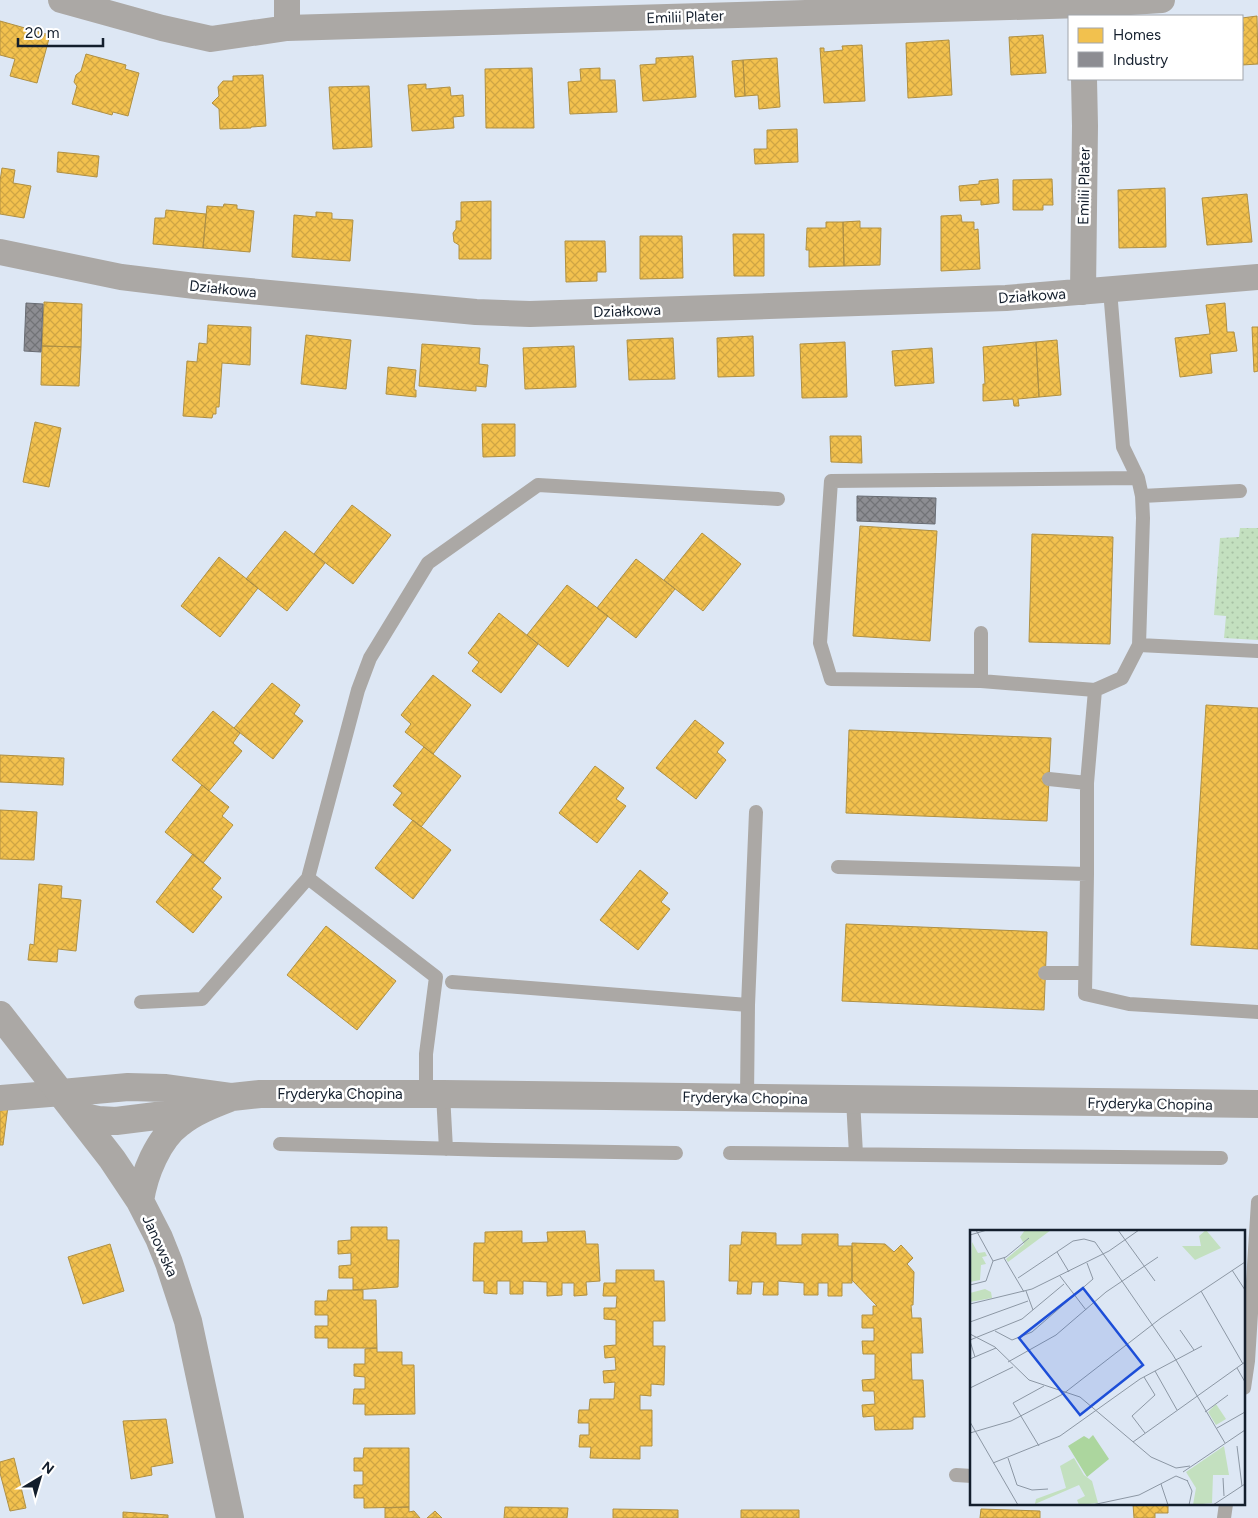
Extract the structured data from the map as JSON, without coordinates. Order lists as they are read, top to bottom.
{
  "streets": {
    "street": [
      "Emilii Plater",
      "Działkowa",
      "Fryderyka Chopina",
      "Janowska"
    ]
  },
  "crossings": [
    ["Emilii Plater", "Działkowa"],
    ["Fryderyka Chopina", "Janowska"]
  ],
  "legend": ["Homes", "Industry"],
  "scale_bar": "20 m",
  "north": "top right"
}
